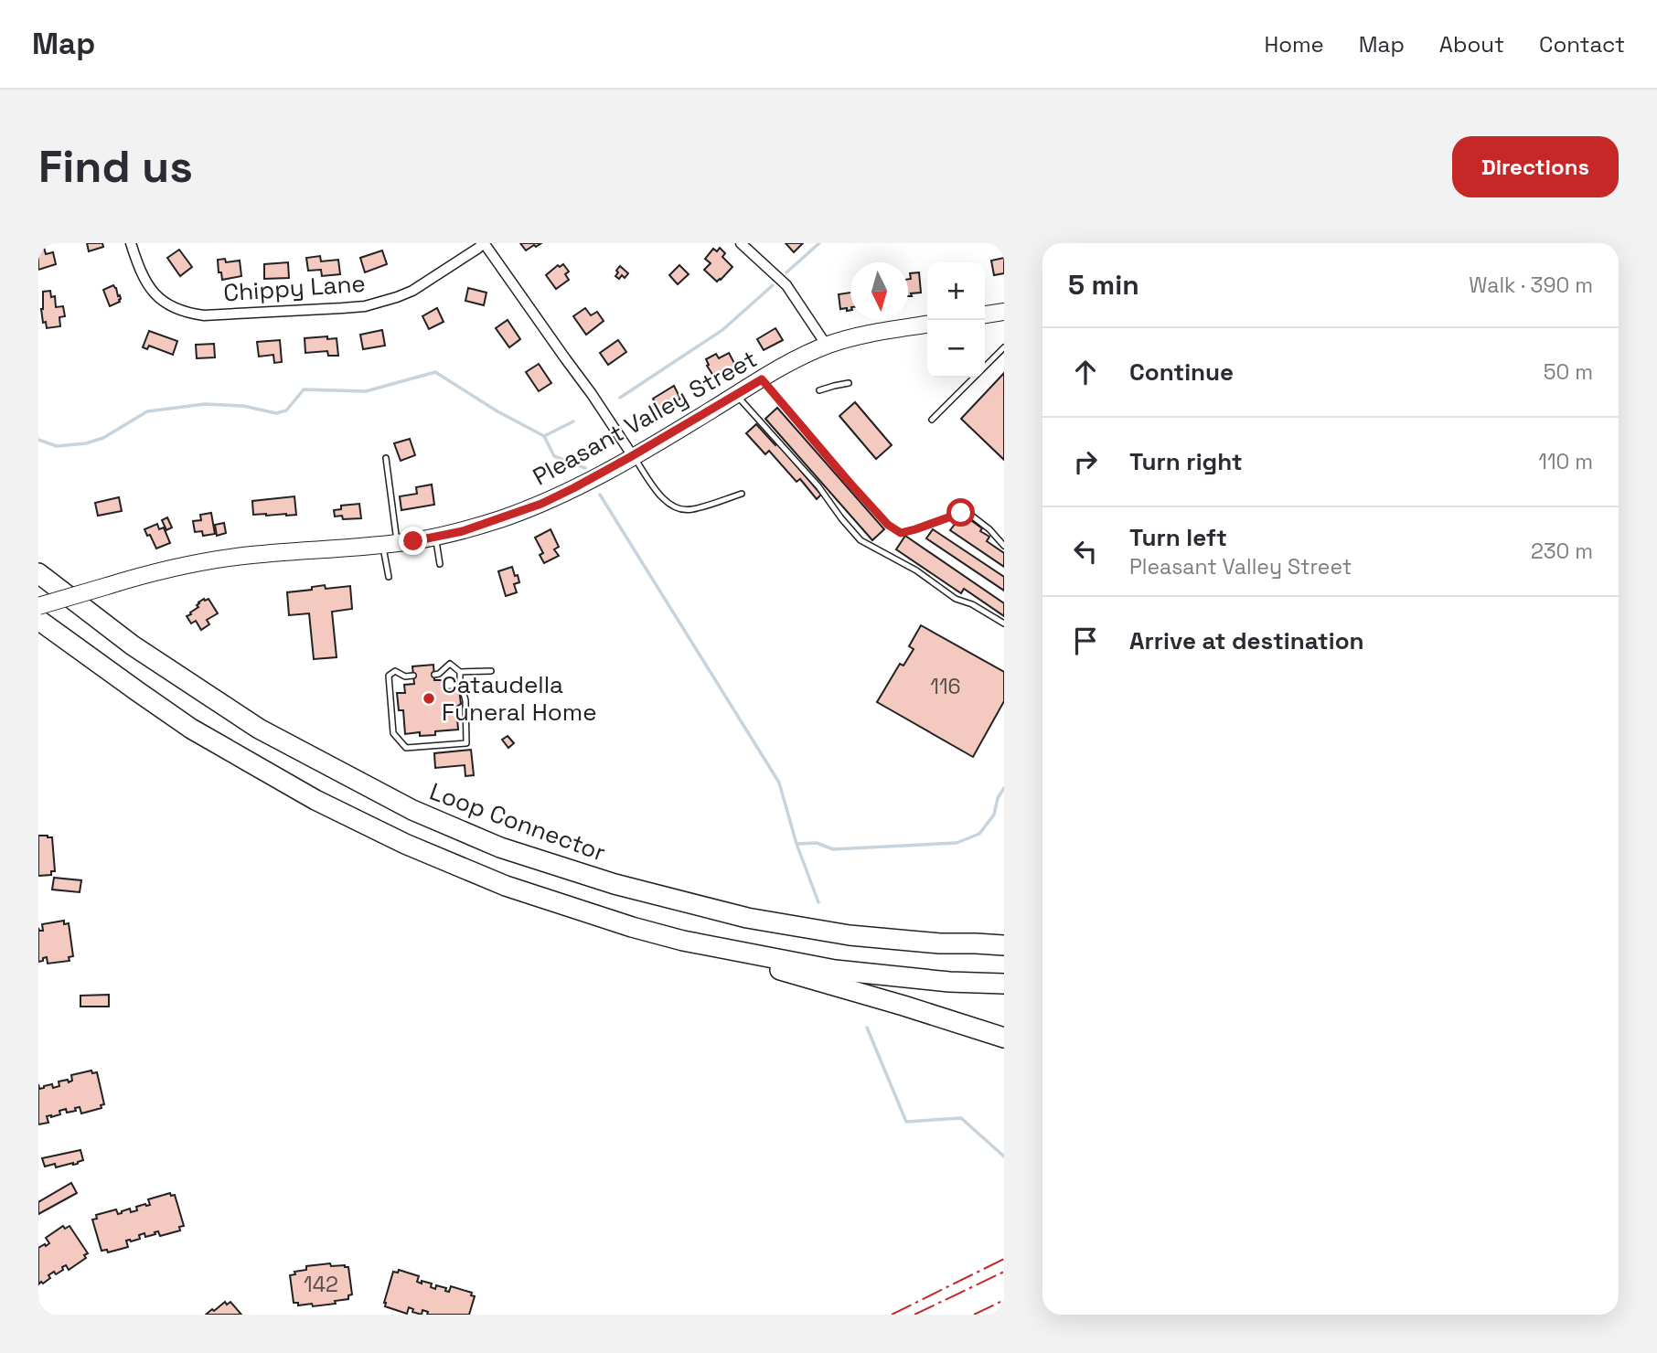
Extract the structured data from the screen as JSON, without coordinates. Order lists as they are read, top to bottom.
{
  "streets": {
    "highway": ["Loop Connector"],
    "main road": ["Pleasant Valley Street"],
    "street": ["Chippy Lane"]
  },
  "crossings": [
    ["Chippy Lane", "Pleasant Valley Street"]
  ],
  "places": ["Cataudella Funeral Home"],
  "house_numbers": ["116", "142"],
  "north": "bottom",
  "page": {
    "header": "Map",
    "nav": [
      "Home",
      "Map",
      "About",
      "Contact"
    ],
    "buttons": "Directions",
    "title": "Find us",
    "heading": ["5 min", "Walk · 390 m"],
    "map_buttons": ["+", "−"],
    "list": [
      ["Continue", "50 m"],
      ["Turn right", "110 m"],
      ["Turn left", "Pleasant Valley Street", "230 m"],
      "Arrive at destination"
    ]
  }
}
